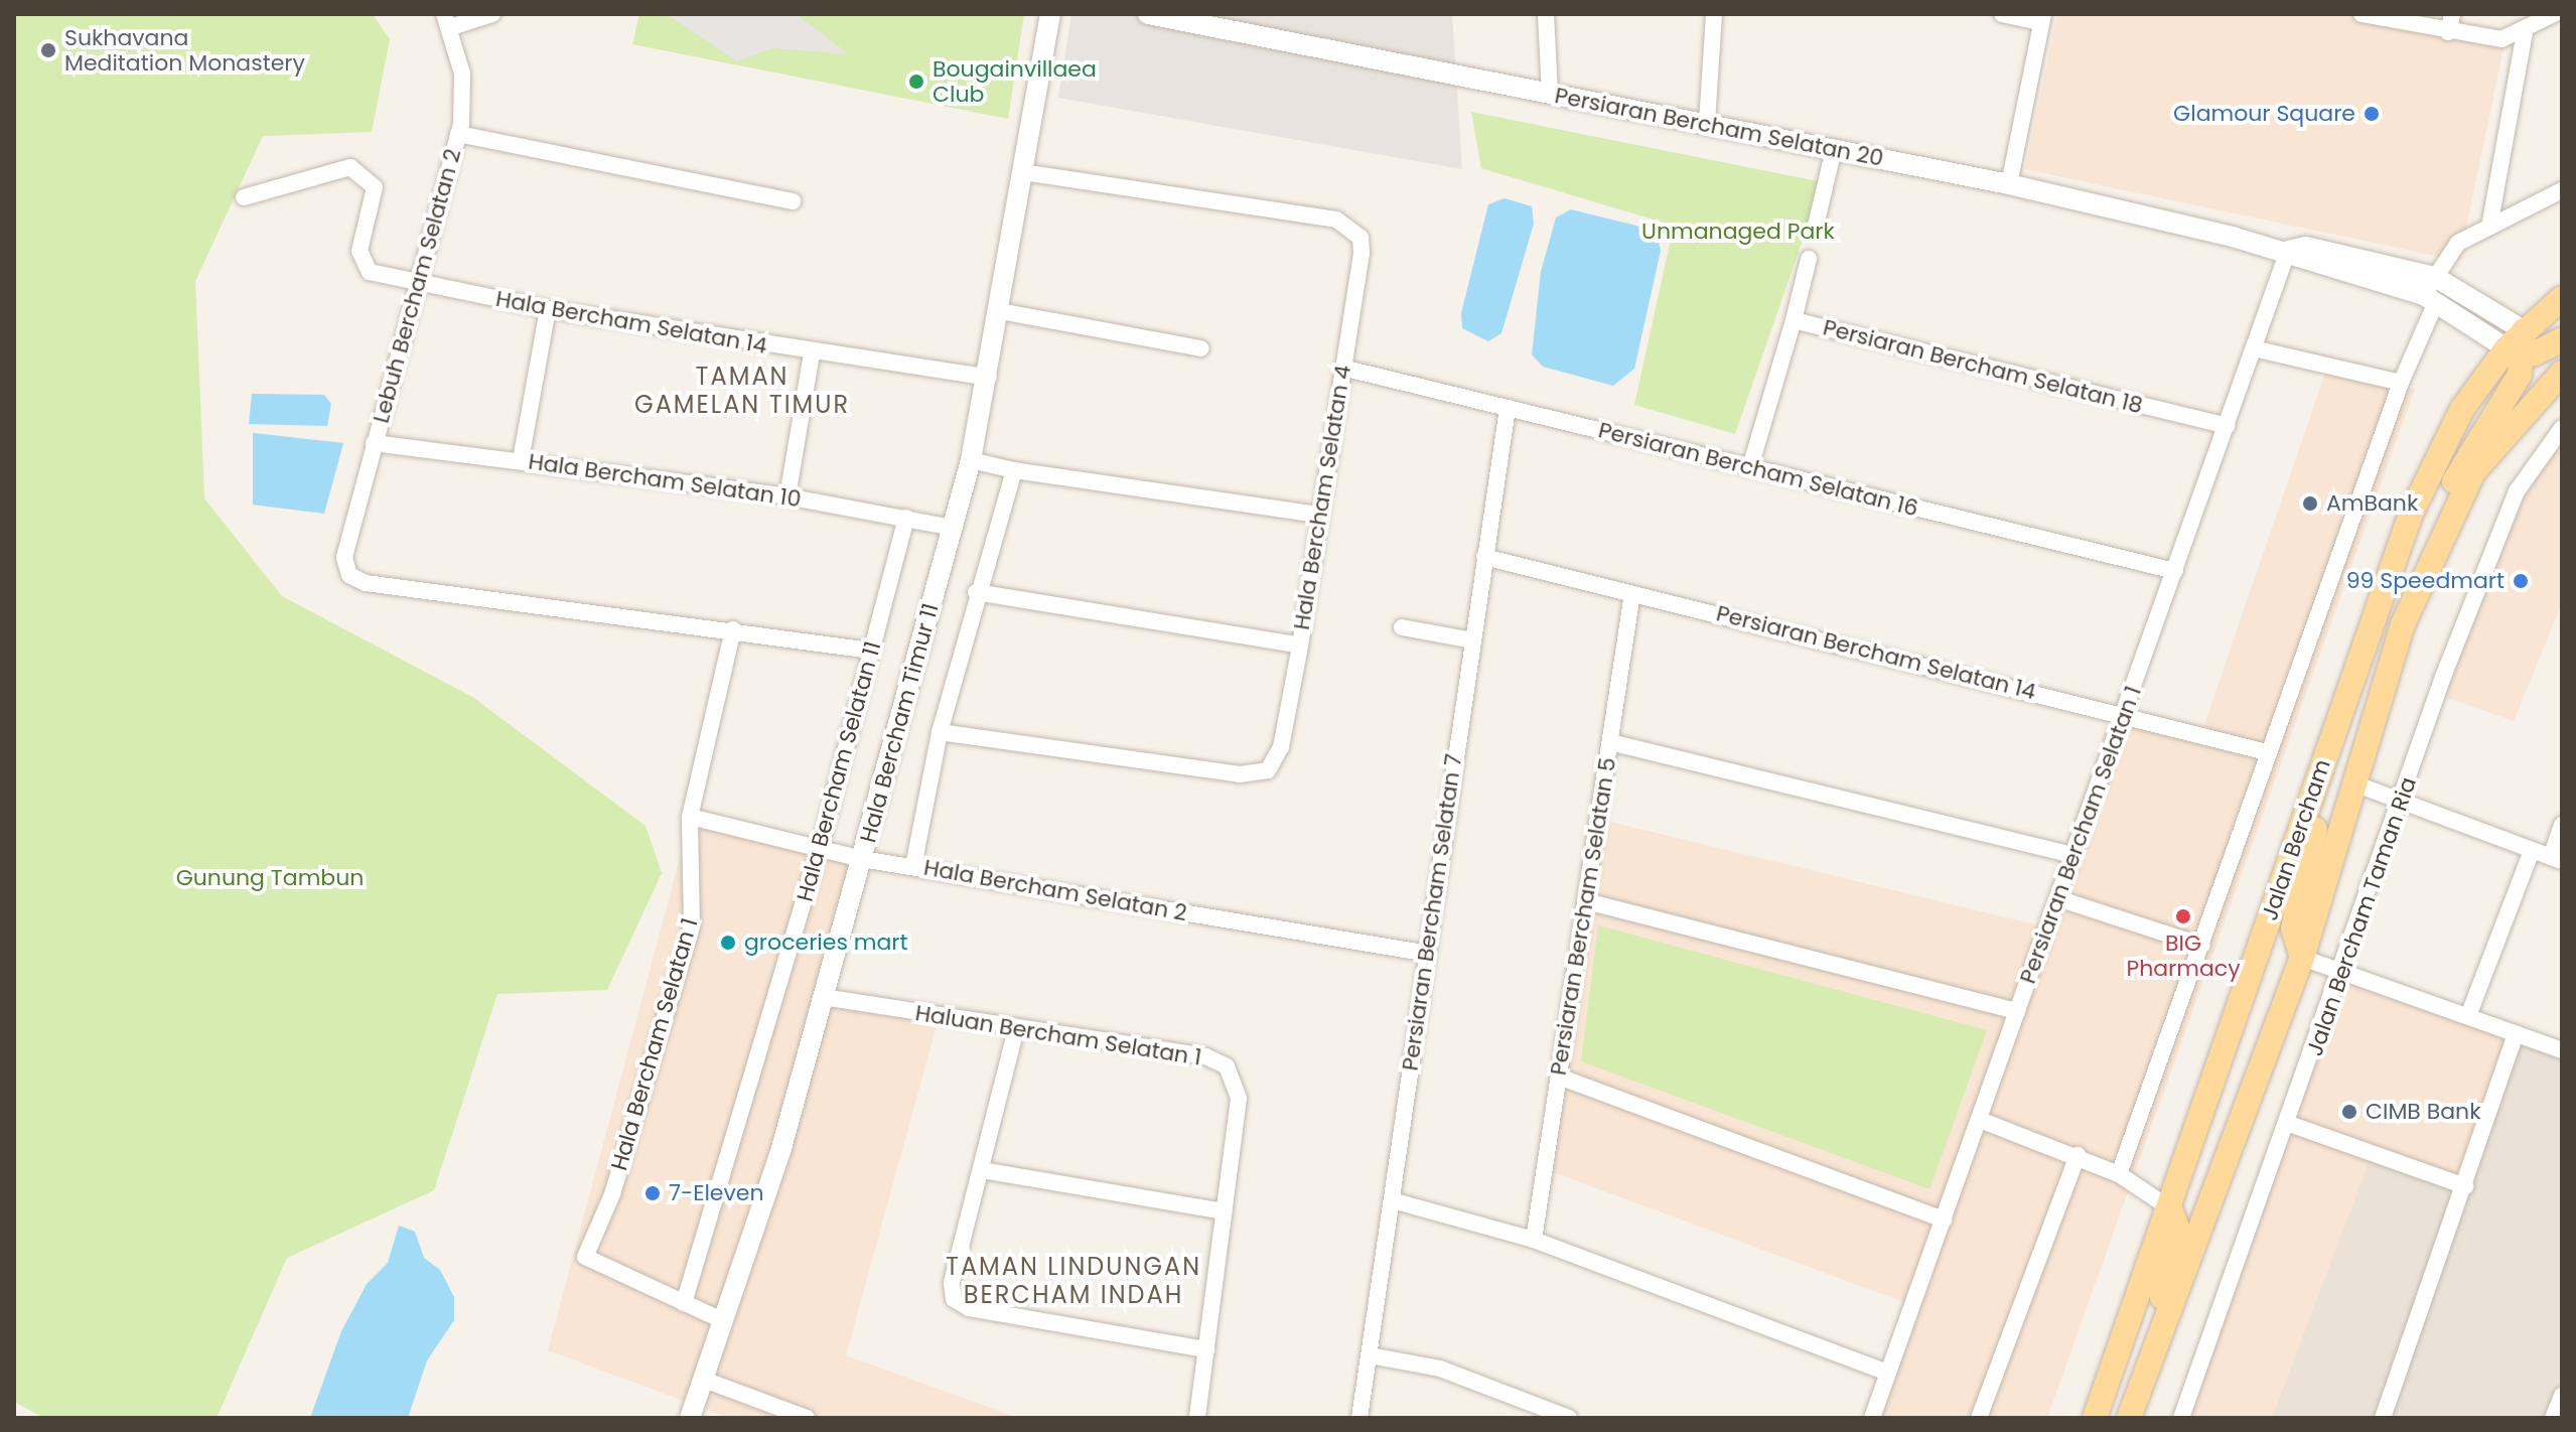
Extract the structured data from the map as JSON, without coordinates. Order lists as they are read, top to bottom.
{
  "streets": {
    "main road": ["Jalan Bercham"],
    "street": [
      "Persiaran Bercham Selatan 20",
      "Lebuh Bercham Selatan 2",
      "Hala Bercham Selatan 14",
      "Persiaran Bercham Selatan 18",
      "Persiaran Bercham Selatan 16",
      "Hala Bercham Selatan 10",
      "Hala Bercham Selatan 4",
      "Persiaran Bercham Selatan 14",
      "Hala Bercham Timur 11",
      "Hala Bercham Selatan 11",
      "Persiaran Bercham Selatan 1",
      "Hala Bercham Selatan 2",
      "Persiaran Bercham Selatan 7",
      "Persiaran Bercham Selatan 5",
      "Jalan Bercham Taman Ria",
      "Haluan Bercham Selatan 1",
      "Hala Bercham Selatan 1"
    ]
  },
  "crossings": [
    ["Persiaran Bercham Selatan 20", "Persiaran Bercham Selatan 1"],
    ["Lebuh Bercham Selatan 2", "Hala Bercham Selatan 14"],
    ["Lebuh Bercham Selatan 2", "Hala Bercham Selatan 10"],
    ["Lebuh Bercham Selatan 2", "Hala Bercham Selatan 1"],
    ["Hala Bercham Selatan 14", "Hala Bercham Timur 11"],
    ["Persiaran Bercham Selatan 18", "Persiaran Bercham Selatan 16"],
    ["Persiaran Bercham Selatan 18", "Persiaran Bercham Selatan 1"],
    ["Persiaran Bercham Selatan 16", "Hala Bercham Selatan 4"],
    ["Persiaran Bercham Selatan 16", "Persiaran Bercham Selatan 1"],
    ["Persiaran Bercham Selatan 16", "Persiaran Bercham Selatan 7"],
    ["Hala Bercham Selatan 10", "Hala Bercham Timur 11"],
    ["Hala Bercham Selatan 10", "Hala Bercham Selatan 11"],
    ["Hala Bercham Selatan 4", "Hala Bercham Timur 11"],
    ["Persiaran Bercham Selatan 14", "Persiaran Bercham Selatan 1"],
    ["Persiaran Bercham Selatan 14", "Persiaran Bercham Selatan 7"],
    ["Persiaran Bercham Selatan 14", "Persiaran Bercham Selatan 5"],
    ["Hala Bercham Timur 11", "Hala Bercham Selatan 2"],
    ["Hala Bercham Timur 11", "Haluan Bercham Selatan 1"],
    ["Hala Bercham Timur 11", "Hala Bercham Selatan 1"],
    ["Hala Bercham Selatan 11", "Hala Bercham Selatan 2"],
    ["Hala Bercham Selatan 11", "Hala Bercham Selatan 1"],
    ["Hala Bercham Selatan 2", "Persiaran Bercham Selatan 7"],
    ["Hala Bercham Selatan 2", "Hala Bercham Selatan 1"]
  ],
  "districts": ["TAMAN GAMELAN TIMUR", "TAMAN LINDUNGAN BERCHAM INDAH"],
  "parks": ["Unmanaged Park", "Gunung Tambun"],
  "places": [
    "Sukhavana Meditation Monastery",
    "Bougainvillaea Club",
    "Glamour Square",
    "AmBank",
    "99 Speedmart",
    "BIG Pharmacy",
    "groceries mart",
    "CIMB Bank",
    "7-Eleven"
  ]
}
